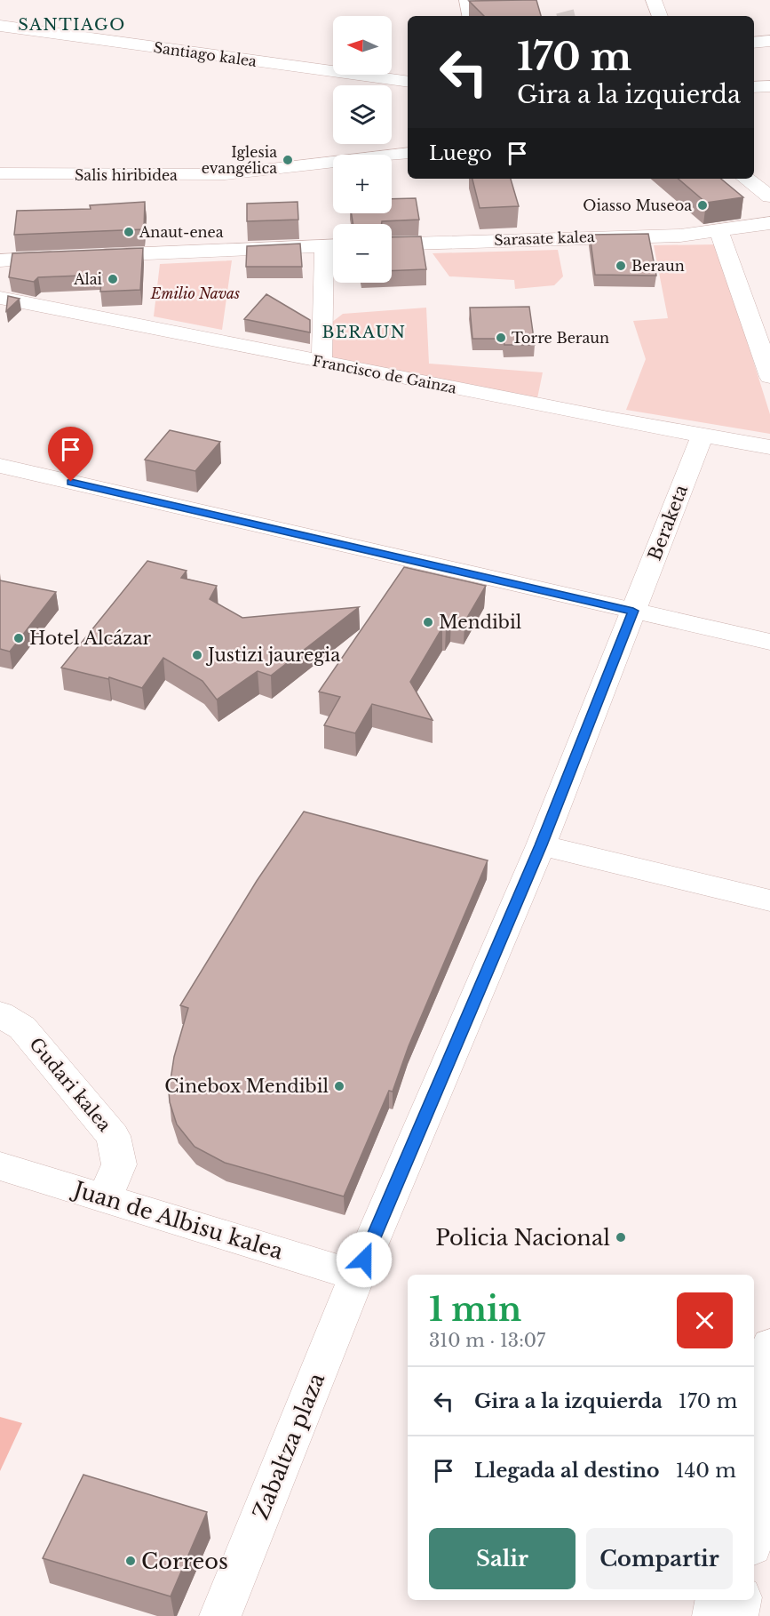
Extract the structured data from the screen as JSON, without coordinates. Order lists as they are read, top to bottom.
{
  "streets": {
    "street": [
      "Santiago kalea",
      "Salis hiribidea",
      "Sarasate kalea",
      "Francisco de Gainza",
      "Beraketa",
      "Gudari kalea",
      "Juan de Albisu kalea",
      "Zabaltza plaza"
    ]
  },
  "crossings": [
    ["Francisco de Gainza", "Beraketa"],
    ["Beraketa", "Zabaltza plaza"],
    ["Gudari kalea", "Juan de Albisu kalea"],
    ["Juan de Albisu kalea", "Zabaltza plaza"]
  ],
  "districts": ["SANTIAGO", "BERAUN"],
  "parks": ["Emilio Navas"],
  "places": [
    "Iglesia evangélica",
    "Oiasso Museoa",
    "Anaut-enea",
    "Beraun",
    "Alai",
    "Torre Beraun",
    "Mendibil",
    "Hotel Alcázar",
    "Justizi jauregia",
    "Cinebox Mendibil",
    "Policia Nacional",
    "Correos"
  ],
  "north": "left",
  "page": {
    "map_buttons": ["+", "−"],
    "turn": ["170 m", "Gira a la izquierda"],
    "then": "Luego",
    "heading": ["1 min", "310 m · 13:07"],
    "list": [
      {
        "name": "Gira a la izquierda",
        "value": "170 m"
      },
      {
        "name": "Llegada al destino",
        "value": "140 m"
      }
    ],
    "buttons": ["Salir", "Compartir"]
  }
}
